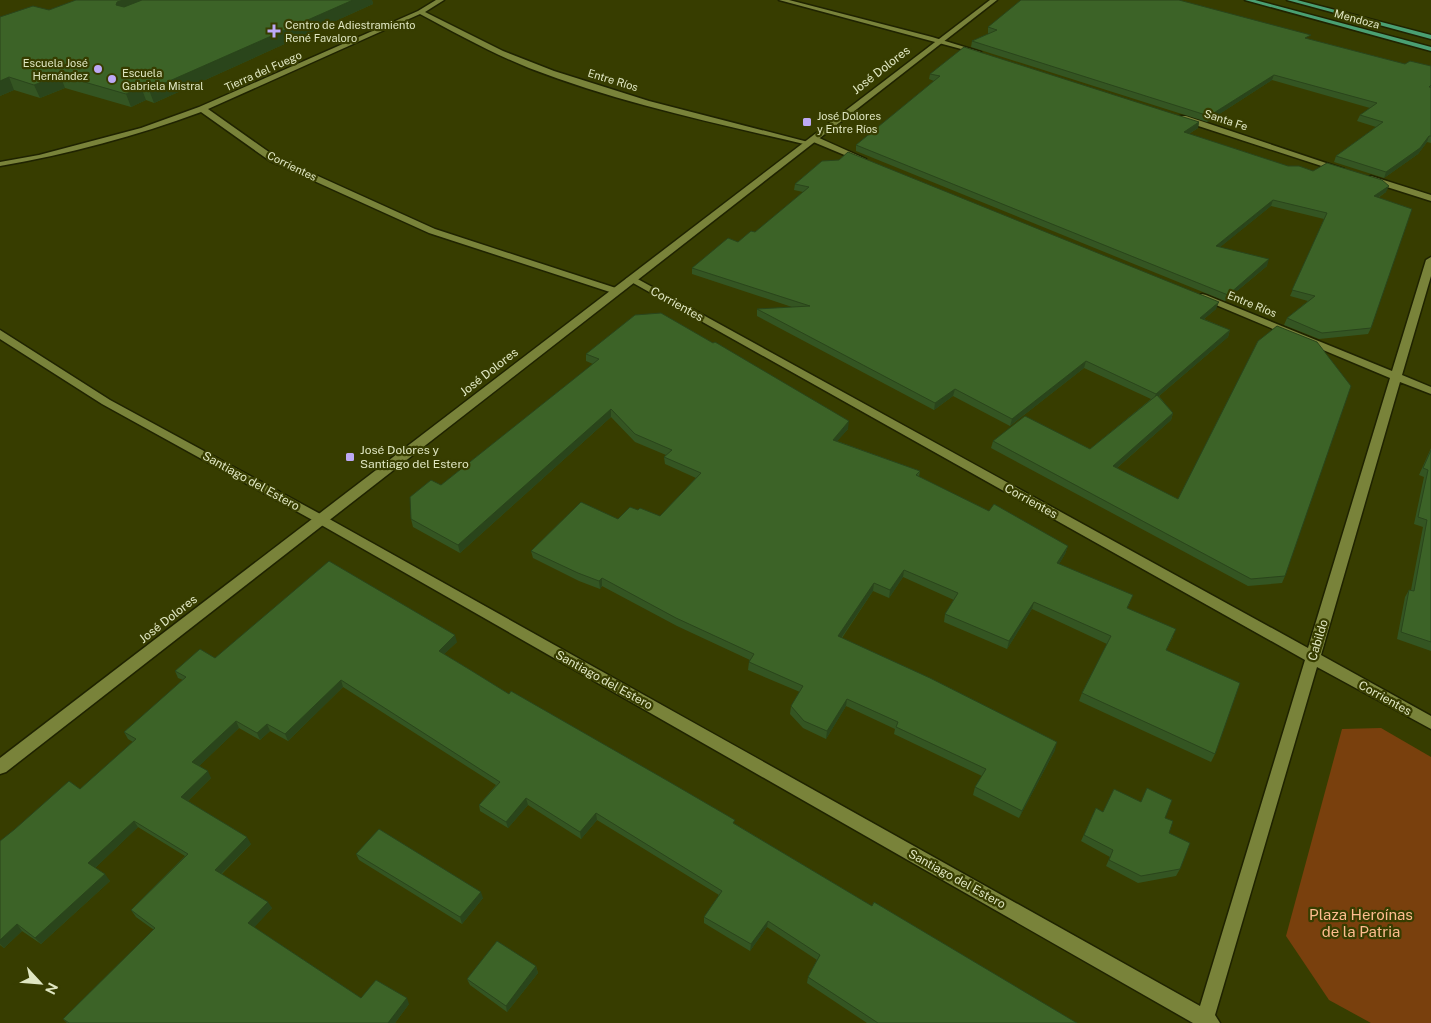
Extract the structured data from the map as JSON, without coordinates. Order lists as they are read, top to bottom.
{
  "streets": {
    "main road": ["Mendoza"],
    "street": [
      "José Dolores",
      "Tierra del Fuego",
      "Entre Ríos",
      "Santa Fe",
      "Corrientes",
      "Santiago del Estero",
      "Cabildo"
    ]
  },
  "crossings": [
    ["José Dolores", "Entre Ríos"],
    ["José Dolores", "Corrientes"],
    ["José Dolores", "Santiago del Estero"],
    ["Tierra del Fuego", "Entre Ríos"],
    ["Tierra del Fuego", "Corrientes"],
    ["Entre Ríos", "Cabildo"],
    ["Corrientes", "Cabildo"],
    ["Santiago del Estero", "Cabildo"]
  ],
  "parks": ["Plaza Heroínas de la Patria"],
  "places": {
    "health": ["Centro de Adiestramiento René Favaloro"],
    "other": ["Escuela José Hernández", "Escuela Gabriela Mistral"],
    "transit": ["José Dolores y Entre Ríos", "José Dolores y Santiago del Estero"]
  },
  "north": "bottom right"
}
